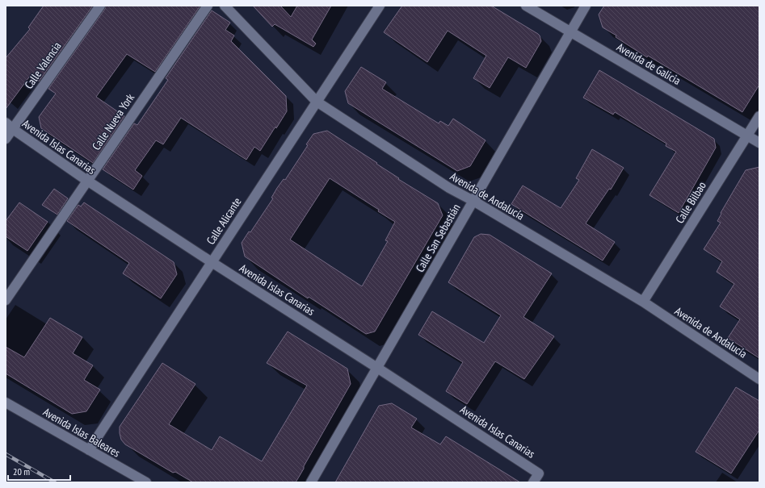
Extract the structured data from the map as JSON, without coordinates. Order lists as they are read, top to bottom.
{
  "streets": {
    "street": [
      "Avenida de Galicia",
      "Calle Valencia",
      "Calle Nueva York",
      "Avenida Islas Canarias",
      "Avenida de Andalucía",
      "Calle Bilbao",
      "Calle Alicante",
      "Calle San Sebastián",
      "Avenida Islas Baleares"
    ]
  },
  "crossings": [
    ["Avenida de Galicia", "Calle Bilbao"],
    ["Avenida de Galicia", "Calle San Sebastián"],
    ["Calle Valencia", "Avenida Islas Canarias"],
    ["Calle Nueva York", "Avenida Islas Canarias"],
    ["Avenida Islas Canarias", "Calle Alicante"],
    ["Avenida Islas Canarias", "Calle San Sebastián"],
    ["Avenida de Andalucía", "Calle Bilbao"],
    ["Avenida de Andalucía", "Calle Alicante"],
    ["Avenida de Andalucía", "Calle San Sebastián"],
    ["Calle Alicante", "Avenida Islas Baleares"]
  ],
  "scale_bar": "20 m"
}
